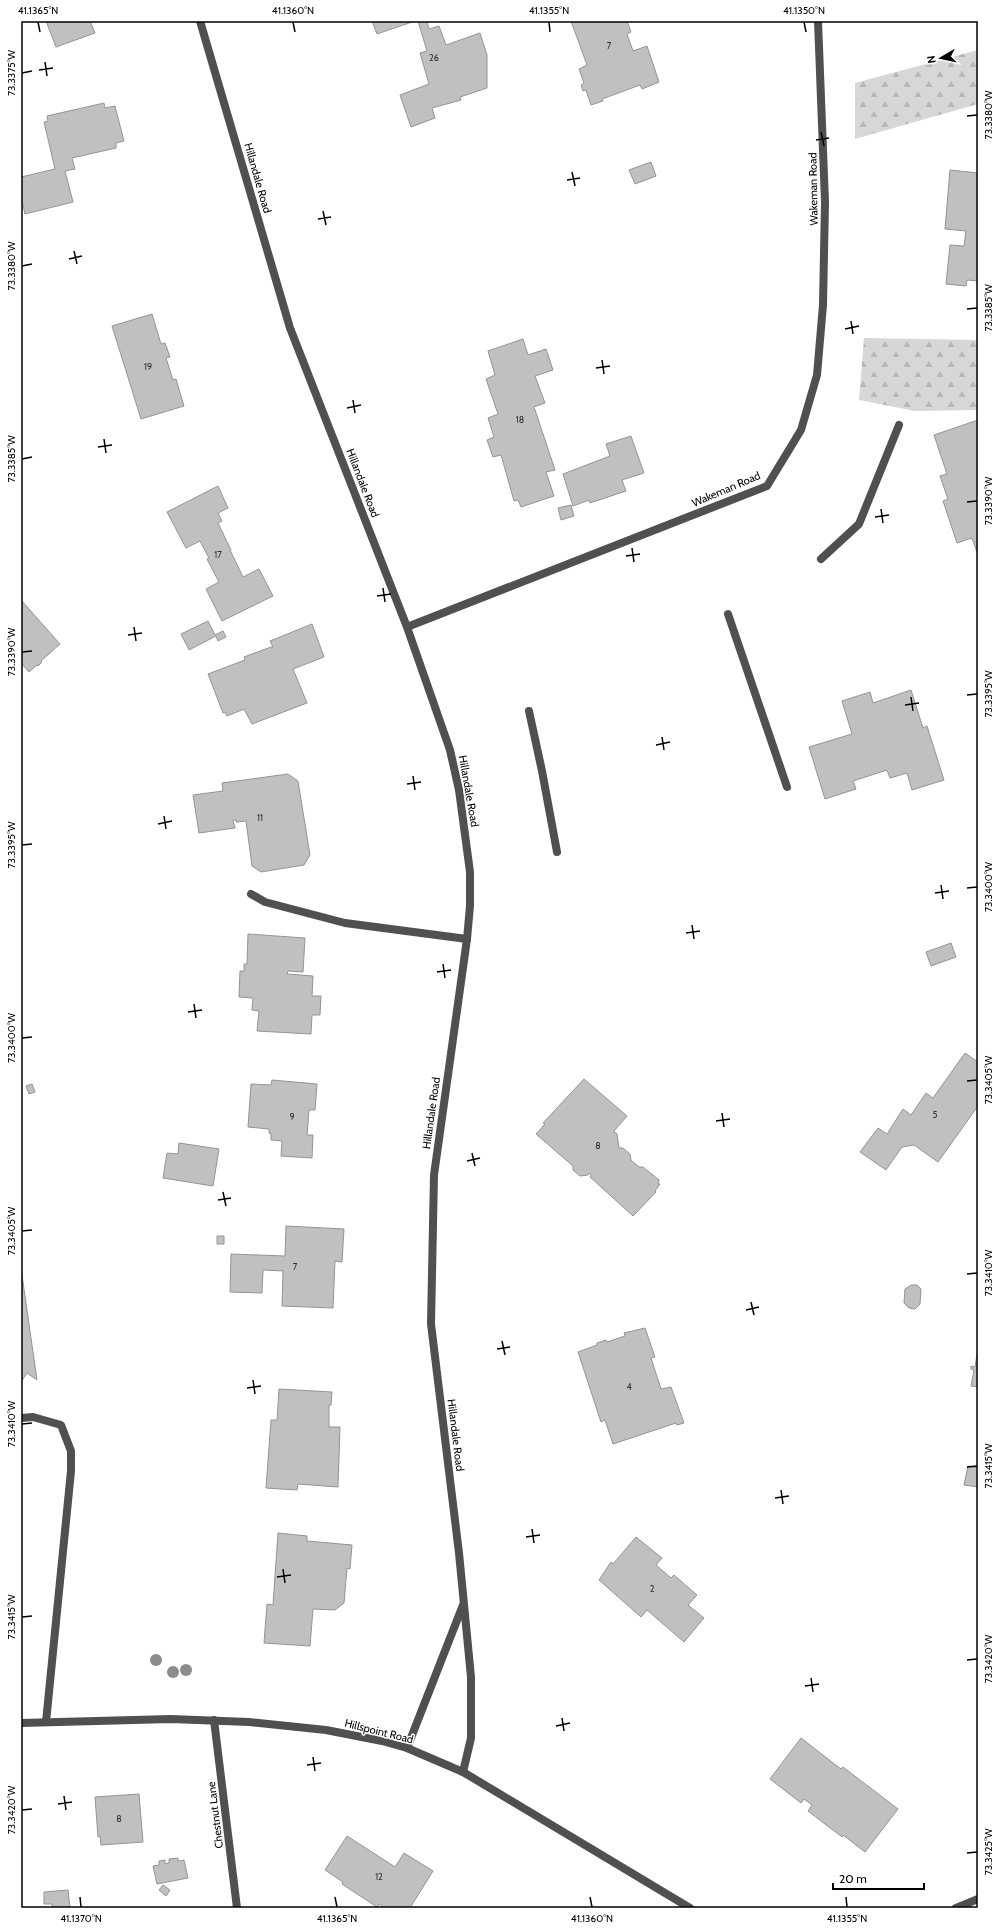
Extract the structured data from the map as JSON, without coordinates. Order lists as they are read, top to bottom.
{
  "streets": {
    "street": [
      "Hillandale Road",
      "Wakeman Road",
      "Hillspoint Road",
      "Chestnut Lane"
    ]
  },
  "crossings": [
    ["Hillandale Road", "Wakeman Road"],
    ["Hillandale Road", "Hillspoint Road"],
    ["Hillspoint Road", "Chestnut Lane"]
  ],
  "house_numbers": [
    "7",
    "26",
    "19",
    "18",
    "17",
    "11",
    "5",
    "9",
    "8",
    "7",
    "4",
    "2",
    "8",
    "12"
  ],
  "scale_bar": "20 m",
  "north": "left",
  "coordinates": [
    "41.1365°N",
    "41.1360°N",
    "41.1355°N",
    "41.1350°N",
    "73.3375°W",
    "73.3380°W",
    "73.3385°W",
    "73.3390°W",
    "73.3395°W",
    "73.3400°W",
    "73.3405°W",
    "73.3410°W",
    "73.3415°W",
    "73.3420°W",
    "73.3425°W",
    "41.1370°N"
  ]
}
